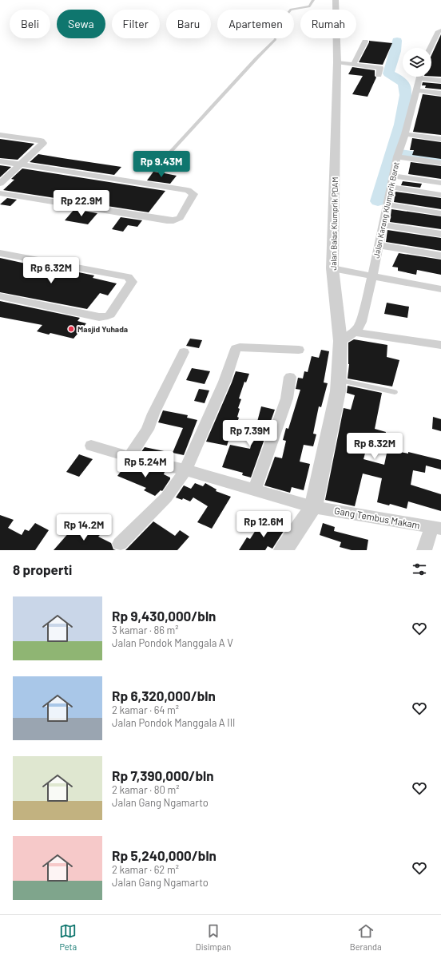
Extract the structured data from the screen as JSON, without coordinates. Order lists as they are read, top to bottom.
{
  "streets": {
    "street": ["Jalan Karang Klumprik Barat", "Jalan Balas Klumprik PDAM", "Gang Tembus Makam"]
  },
  "crossings": [
    ["Jalan Karang Klumprik Barat", "Jalan Balas Klumprik PDAM"],
    ["Jalan Balas Klumprik PDAM", "Gang Tembus Makam"]
  ],
  "places": ["Masjid Yuhada"],
  "page": {
    "chip": [
      "Beli",
      "Sewa",
      "Filter",
      "Baru",
      "Apartemen",
      "Rumah"
    ],
    "price": [
      "Rp 9.43M",
      "Rp 22.9M",
      "Rp 6.32M",
      "Rp 7.39M",
      "Rp 8.32M",
      "Rp 5.24M",
      "Rp 12.6M",
      "Rp 14.2M"
    ],
    "heading": "8 properti",
    "list": [
      {
        "name": "Rp 9,430,000/bln",
        "note": "3 kamar · 86 m² · Jalan Pondok Manggala A V"
      },
      {
        "name": "Rp 6,320,000/bln",
        "note": "2 kamar · 64 m² · Jalan Pondok Manggala A III"
      },
      {
        "name": "Rp 7,390,000/bln",
        "note": "2 kamar · 80 m² · Jalan Gang Ngamarto"
      },
      {
        "name": "Rp 5,240,000/bln",
        "note": "2 kamar · 62 m² · Jalan Gang Ngamarto"
      }
    ],
    "tabs": ["Peta", "Disimpan", "Beranda"]
  }
}
